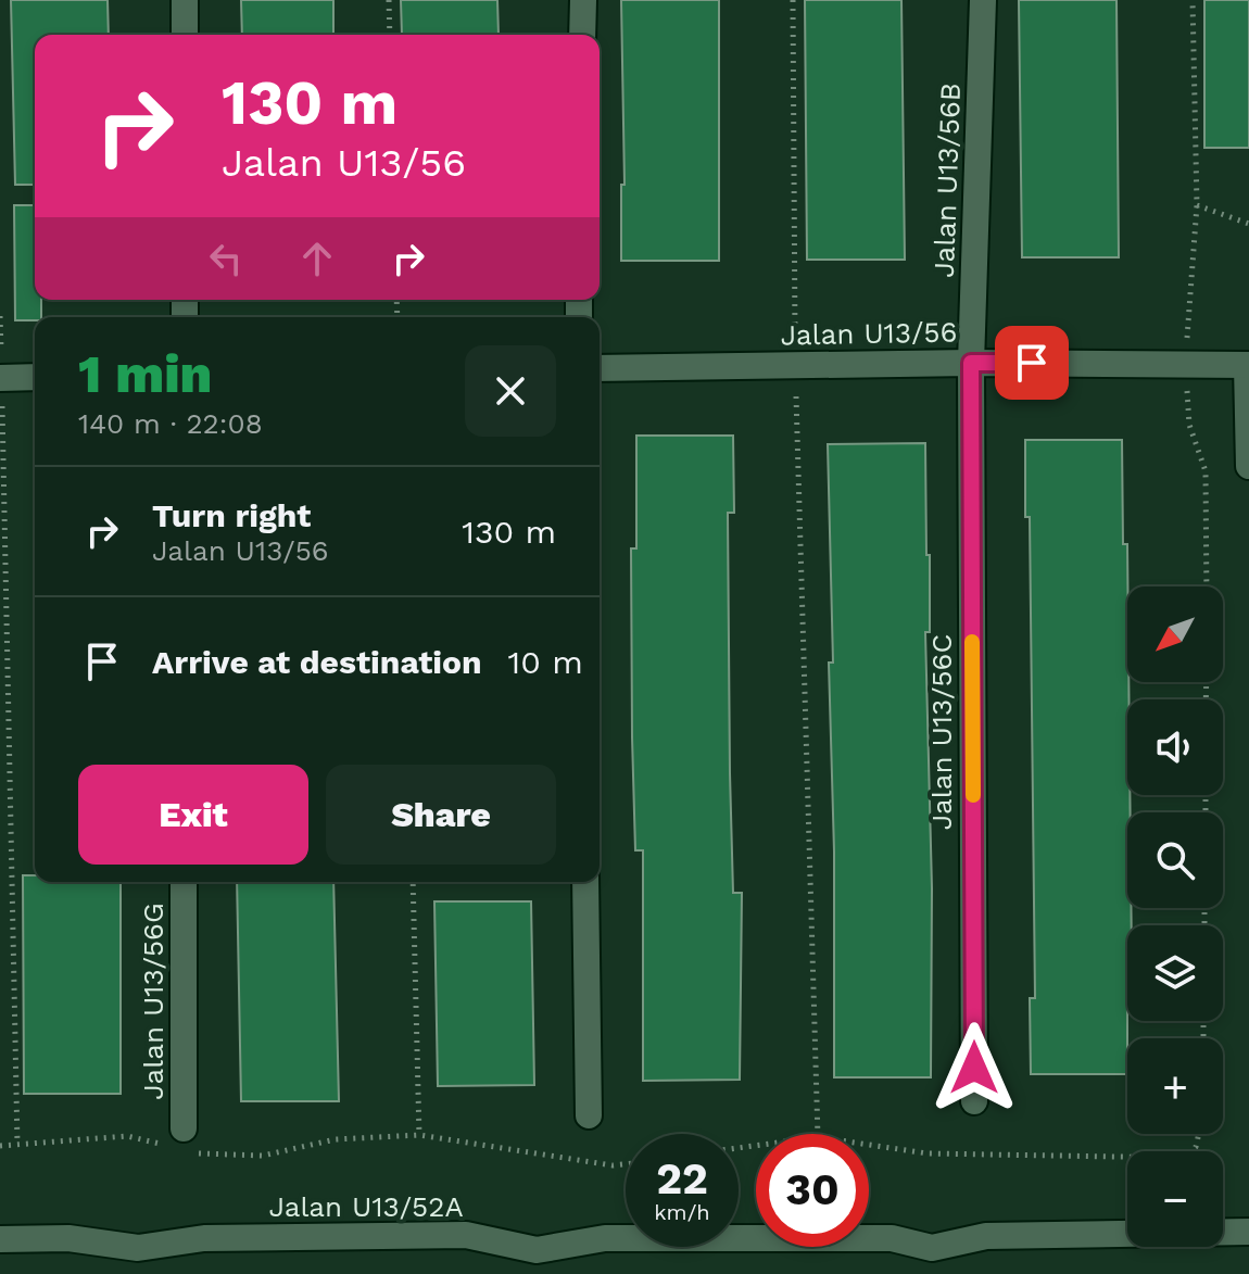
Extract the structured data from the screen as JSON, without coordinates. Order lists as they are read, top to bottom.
{
  "streets": {
    "street": [
      "Jalan U13/56B",
      "Jalan U13/56",
      "Jalan U13/56C",
      "Jalan U13/56G",
      "Jalan U13/52A"
    ]
  },
  "crossings": [
    ["Jalan U13/56B", "Jalan U13/56"],
    ["Jalan U13/56B", "Jalan U13/56C"],
    ["Jalan U13/56", "Jalan U13/56C"]
  ],
  "north": "bottom left",
  "page": {
    "turn": ["130 m", "Jalan U13/56"],
    "heading": ["1 min", "140 m · 22:08"],
    "list": [
      {
        "name": "Turn right",
        "note": "Jalan U13/56",
        "value": "130 m"
      },
      {
        "name": "Arrive at destination",
        "value": "10 m"
      }
    ],
    "map_buttons": ["+", "−"],
    "buttons": ["Exit", "Share"],
    "speed": "22 km/h",
    "limit": "30"
  }
}
